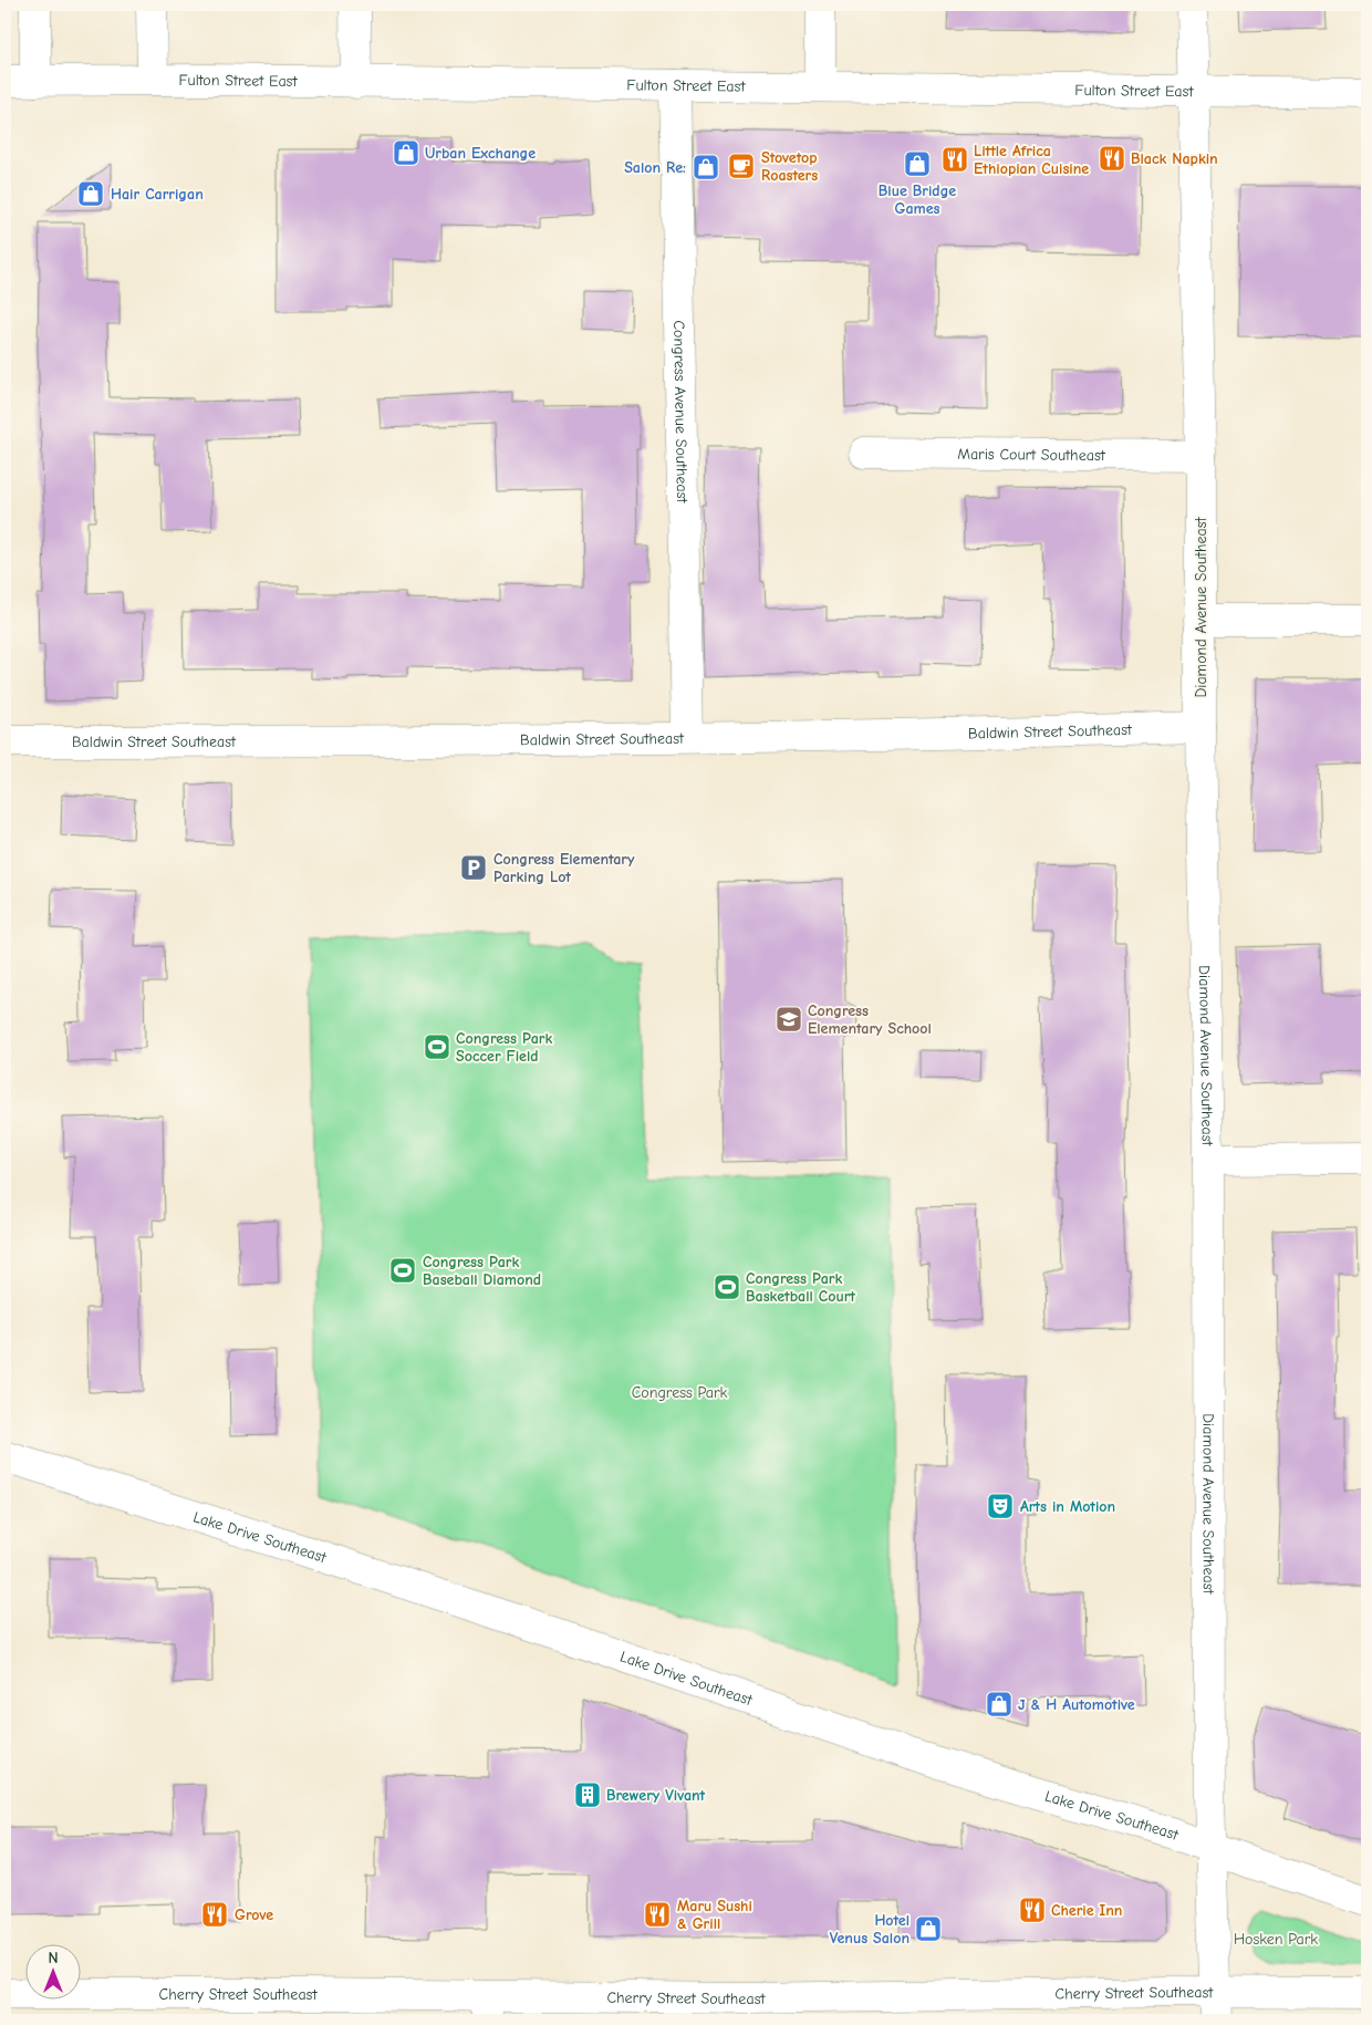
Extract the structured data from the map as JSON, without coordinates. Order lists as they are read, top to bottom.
{
  "streets": {
    "street": [
      "Fulton Street East",
      "Congress Avenue Southeast",
      "Maris Court Southeast",
      "Diamond Avenue Southeast",
      "Baldwin Street Southeast",
      "Lake Drive Southeast",
      "Cherry Street Southeast"
    ]
  },
  "crossings": [
    ["Fulton Street East", "Congress Avenue Southeast"],
    ["Fulton Street East", "Diamond Avenue Southeast"],
    ["Congress Avenue Southeast", "Baldwin Street Southeast"],
    ["Maris Court Southeast", "Diamond Avenue Southeast"],
    ["Diamond Avenue Southeast", "Baldwin Street Southeast"],
    ["Diamond Avenue Southeast", "Lake Drive Southeast"],
    ["Diamond Avenue Southeast", "Cherry Street Southeast"]
  ],
  "parks": ["Congress Park", "Hosken Park"],
  "places": {
    "shop": [
      "Urban Exchange",
      "Blue Bridge Games",
      "Salon Re:",
      "Hair Carrigan",
      "J & H Automotive",
      "Hotel Venus Salon"
    ],
    "restaurant": [
      "Black Napkin",
      "Little Africa Ethiopian Cuisine",
      "Cherie Inn",
      "Grove",
      "Maru Sushi & Grill"
    ],
    "cafe": ["Stovetop Roasters"],
    "parking": ["Congress Elementary Parking Lot"],
    "school or university": ["Congress Elementary School"],
    "sports": ["Congress Park Soccer Field", "Congress Park Baseball Diamond", "Congress Park Basketball Court"],
    "theatre": ["Arts in Motion"],
    "building": ["Brewery Vivant"]
  },
  "north": "top"
}
